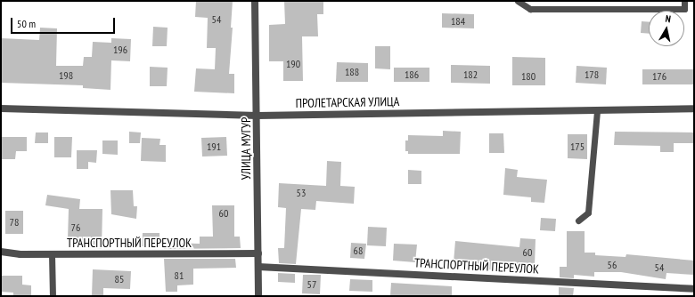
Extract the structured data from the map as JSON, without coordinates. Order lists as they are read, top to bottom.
{
  "streets": {
    "street": ["ПРОЛЕТАРСКАЯ УЛИЦА", "УЛИЦА МУГУР", "ТРАНСПОРТНЫЙ ПЕРЕУЛОК"]
  },
  "crossings": [
    ["ПРОЛЕТАРСКАЯ УЛИЦА", "УЛИЦА МУГУР"],
    ["УЛИЦА МУГУР", "ТРАНСПОРТНЫЙ ПЕРЕУЛОК"]
  ],
  "house_numbers": [
    "54",
    "184",
    "196",
    "190",
    "188",
    "186",
    "182",
    "178",
    "198",
    "180",
    "176",
    "191",
    "175",
    "53",
    "60",
    "78",
    "76",
    "68",
    "60",
    "56",
    "54",
    "81",
    "85",
    "57"
  ],
  "scale_bar": "50 m",
  "north": "top"
}
